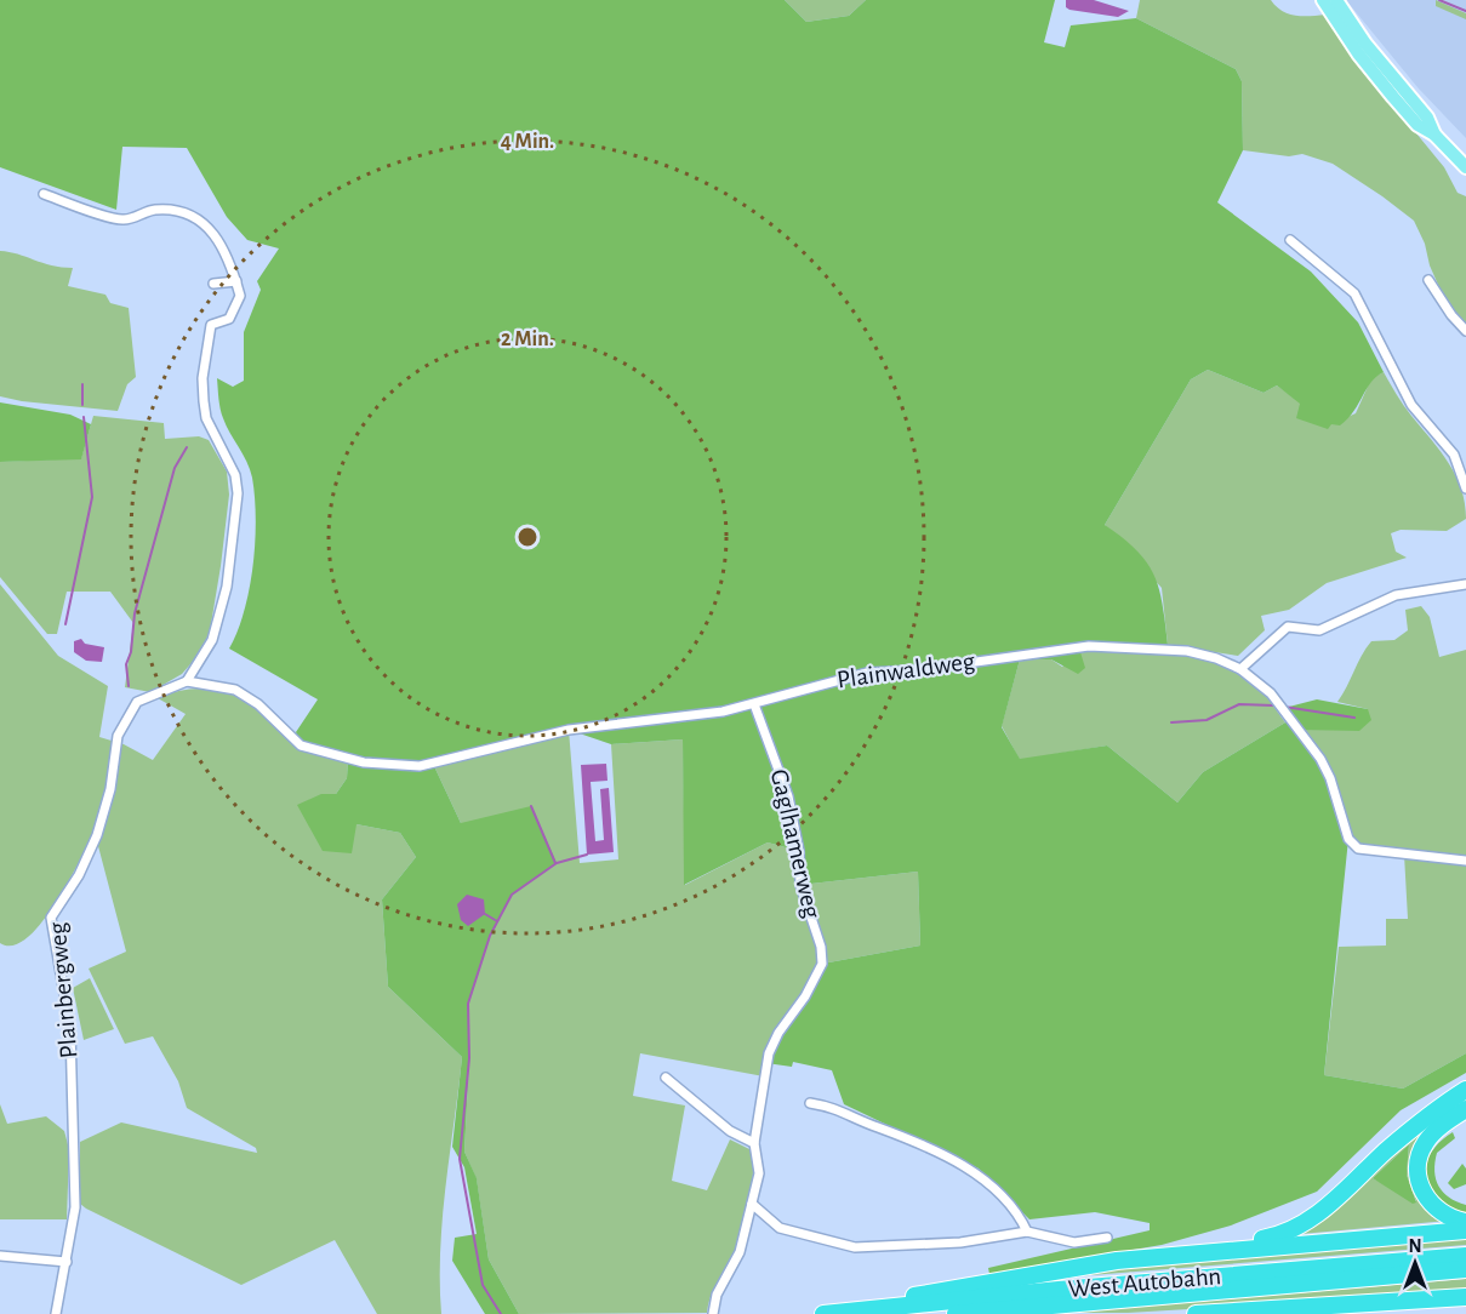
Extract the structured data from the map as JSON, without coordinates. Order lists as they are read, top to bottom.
{
  "streets": {
    "highway": ["West Autobahn"],
    "street": ["Plainwaldweg", "Gaglhamerweg", "Plainbergweg"]
  },
  "crossings": [
    ["Plainwaldweg", "Gaglhamerweg"],
    ["Plainwaldweg", "Plainbergweg"]
  ],
  "north": "top",
  "rings": ["4 Min.", "2 Min."]
}
